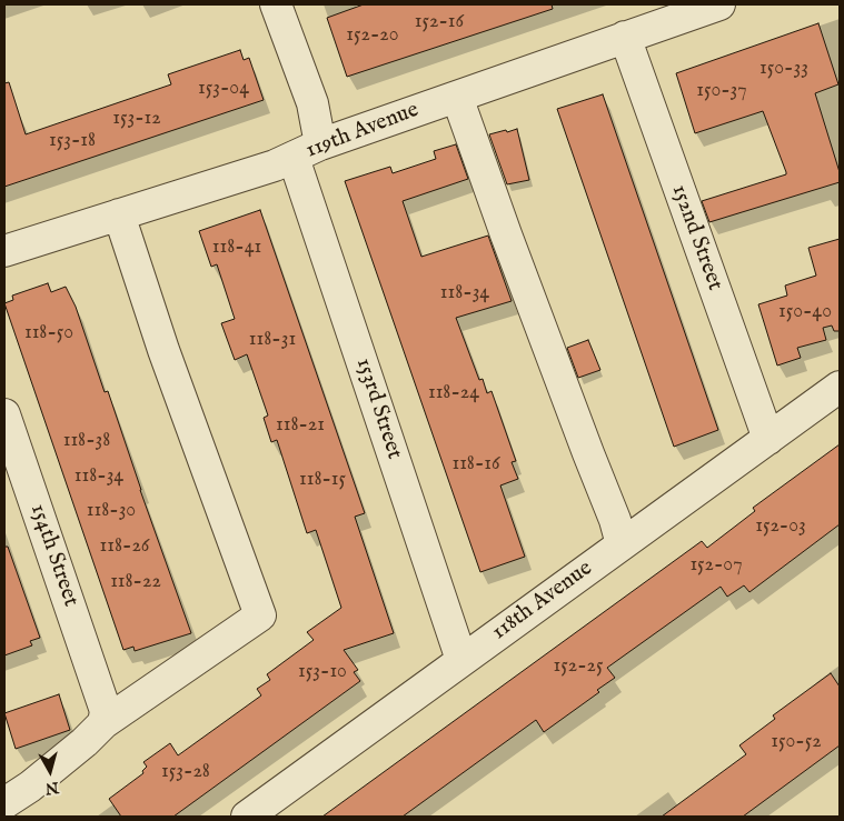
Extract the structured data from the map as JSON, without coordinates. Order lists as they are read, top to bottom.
{
  "streets": {
    "street": [
      "119th Avenue",
      "152nd Street",
      "153rd Street",
      "154th Street",
      "118th Avenue"
    ]
  },
  "crossings": [
    ["119th Avenue", "152nd Street"],
    ["119th Avenue", "153rd Street"],
    ["152nd Street", "118th Avenue"],
    ["153rd Street", "118th Avenue"]
  ],
  "house_numbers": [
    "152-16",
    "152-20",
    "150-33",
    "153-04",
    "150-37",
    "153-12",
    "153-18",
    "118-41",
    "118-34",
    "150-40",
    "118-50",
    "118-31",
    "118-24",
    "118-21",
    "118-38",
    "118-16",
    "118-34",
    "118-15",
    "118-30",
    "152-03",
    "118-26",
    "152-07",
    "118-22",
    "152-25",
    "153-10",
    "150-52",
    "153-28"
  ],
  "north": "bottom"
}
